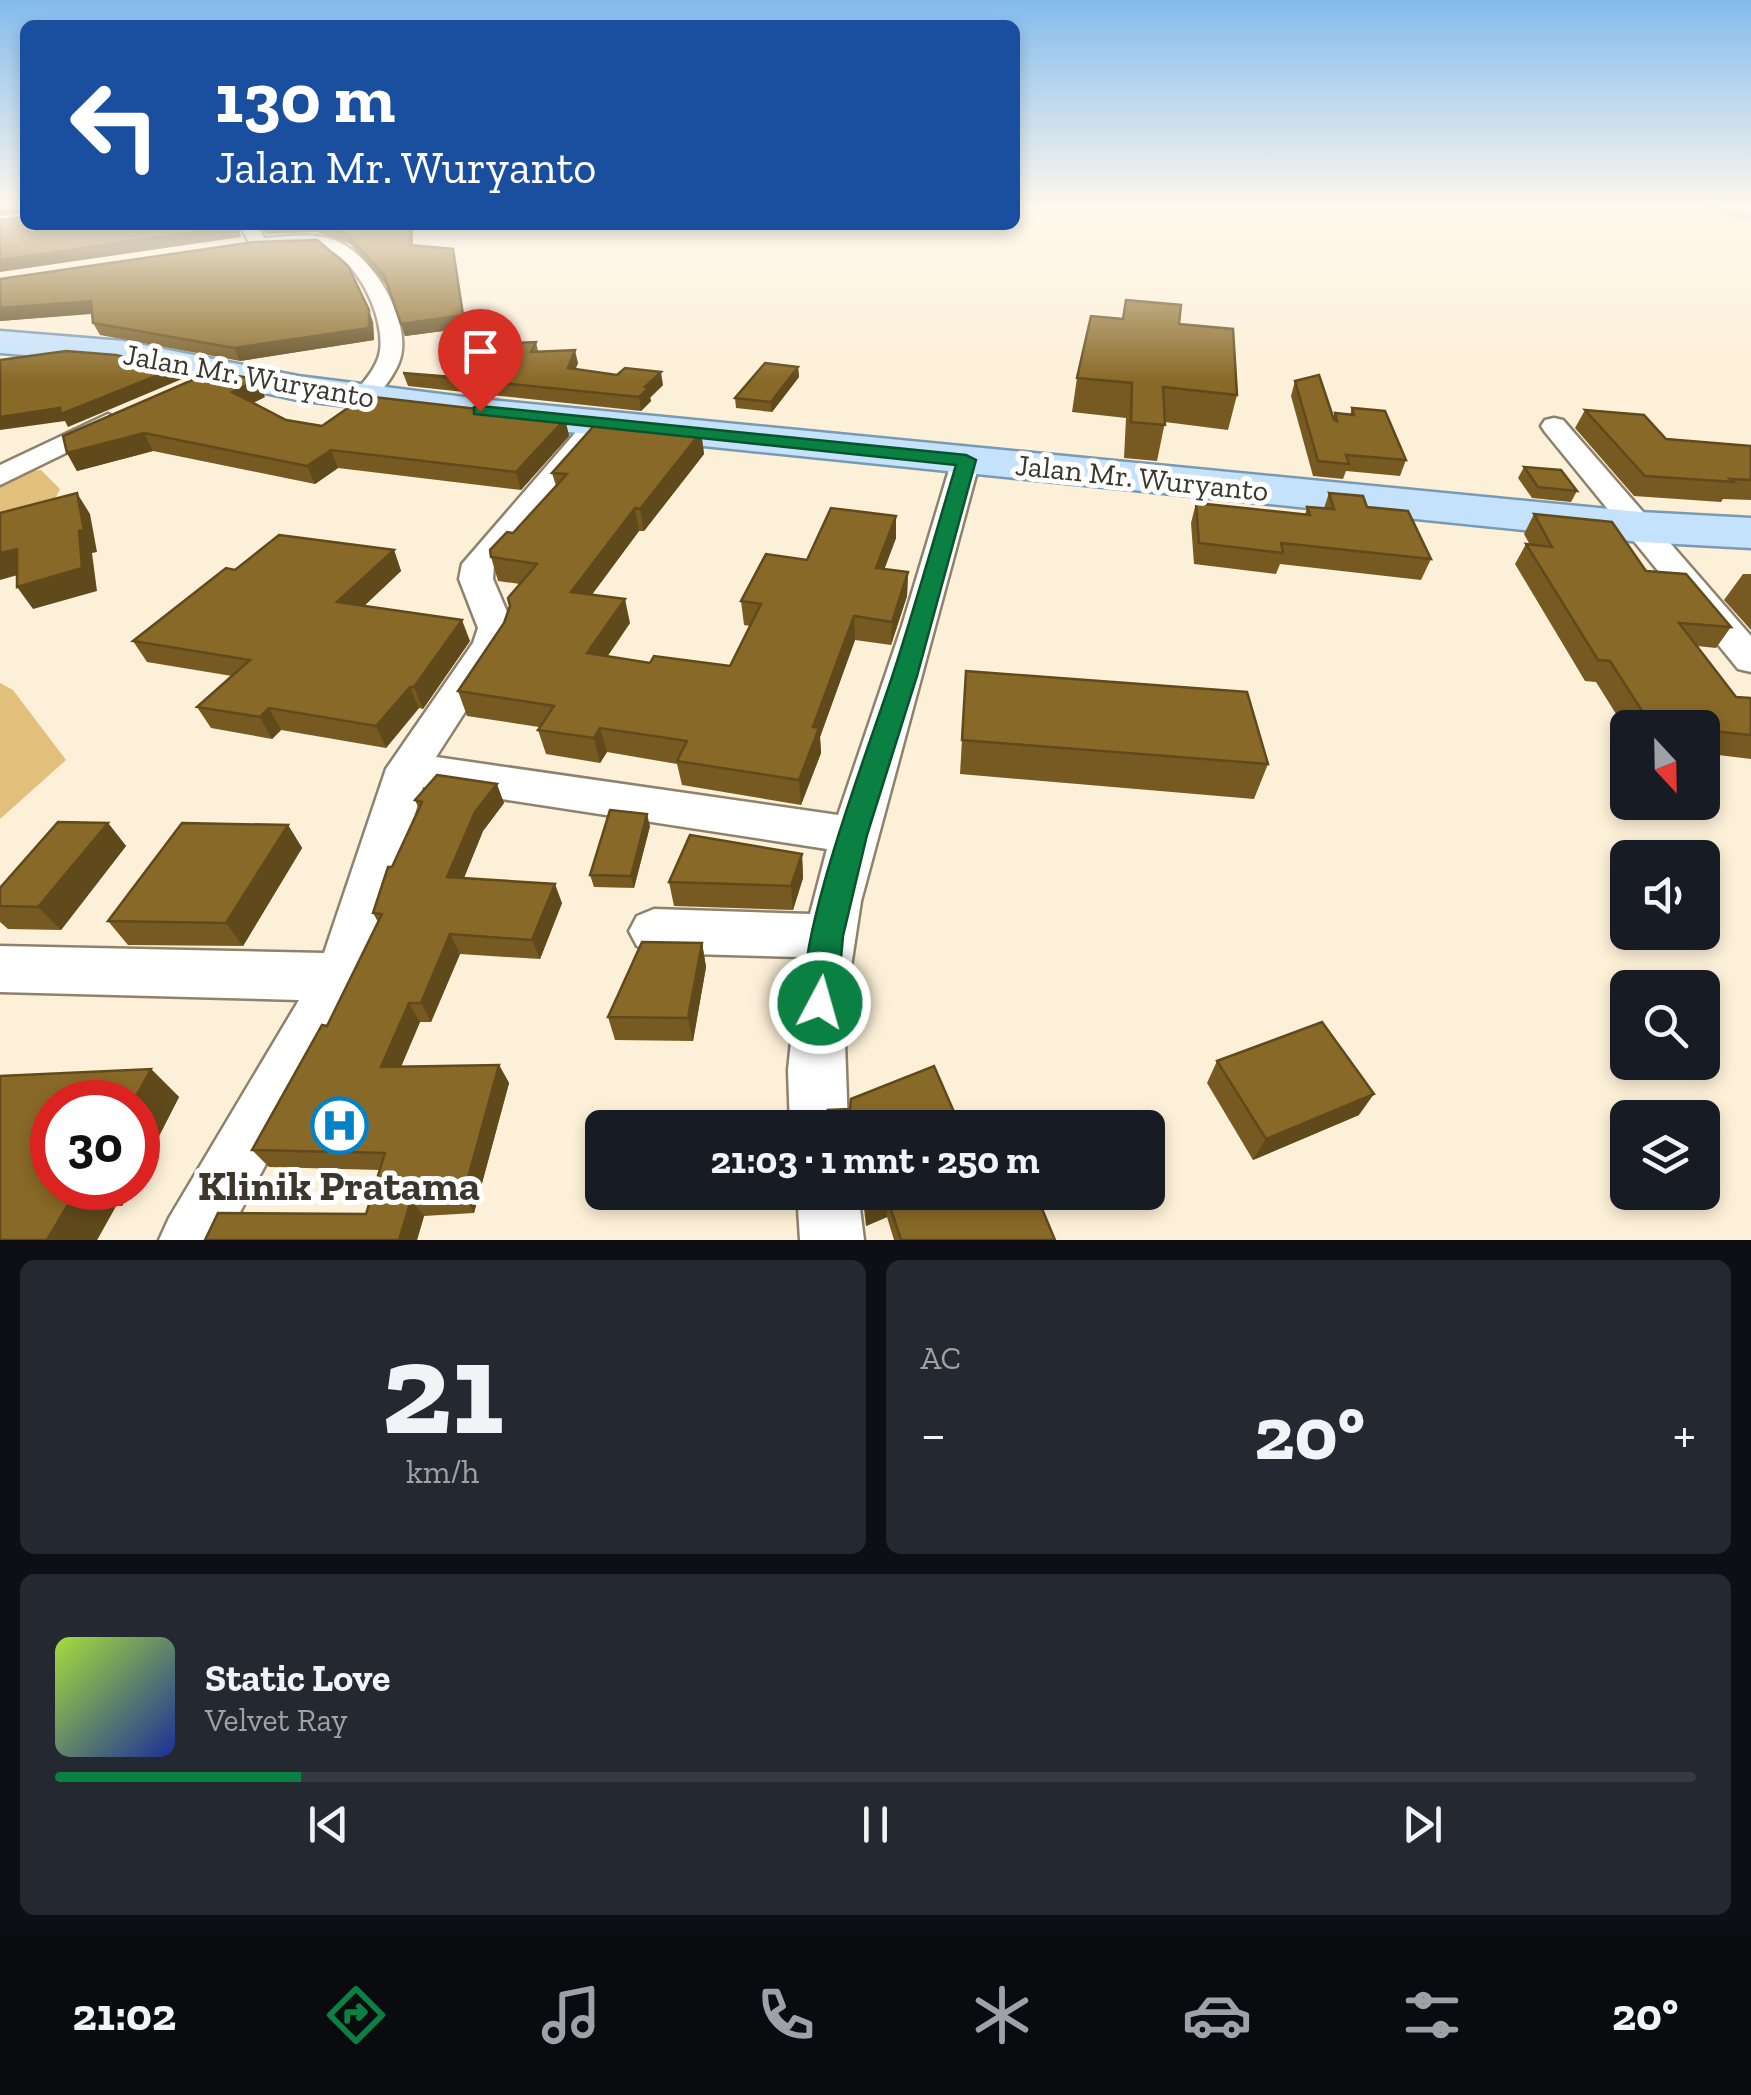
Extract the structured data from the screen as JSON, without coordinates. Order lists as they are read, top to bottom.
{
  "streets": {
    "main road": ["Jalan Mr. Wuryanto"]
  },
  "places": {
    "hospital": ["Klinik Pratama"]
  },
  "north": "bottom",
  "page": {
    "turn": ["130 m", "Jalan Mr. Wuryanto"],
    "limit": "30",
    "trip": "21:03 · 1 mnt · 250 m",
    "tile": [
      ["21", "km/h"],
      "AC"
    ],
    "heat": ["−", "20°", "+"],
    "song": ["Static Love", "Velvet Ray"],
    "tabs": ["21:02", "20°"]
  }
}
